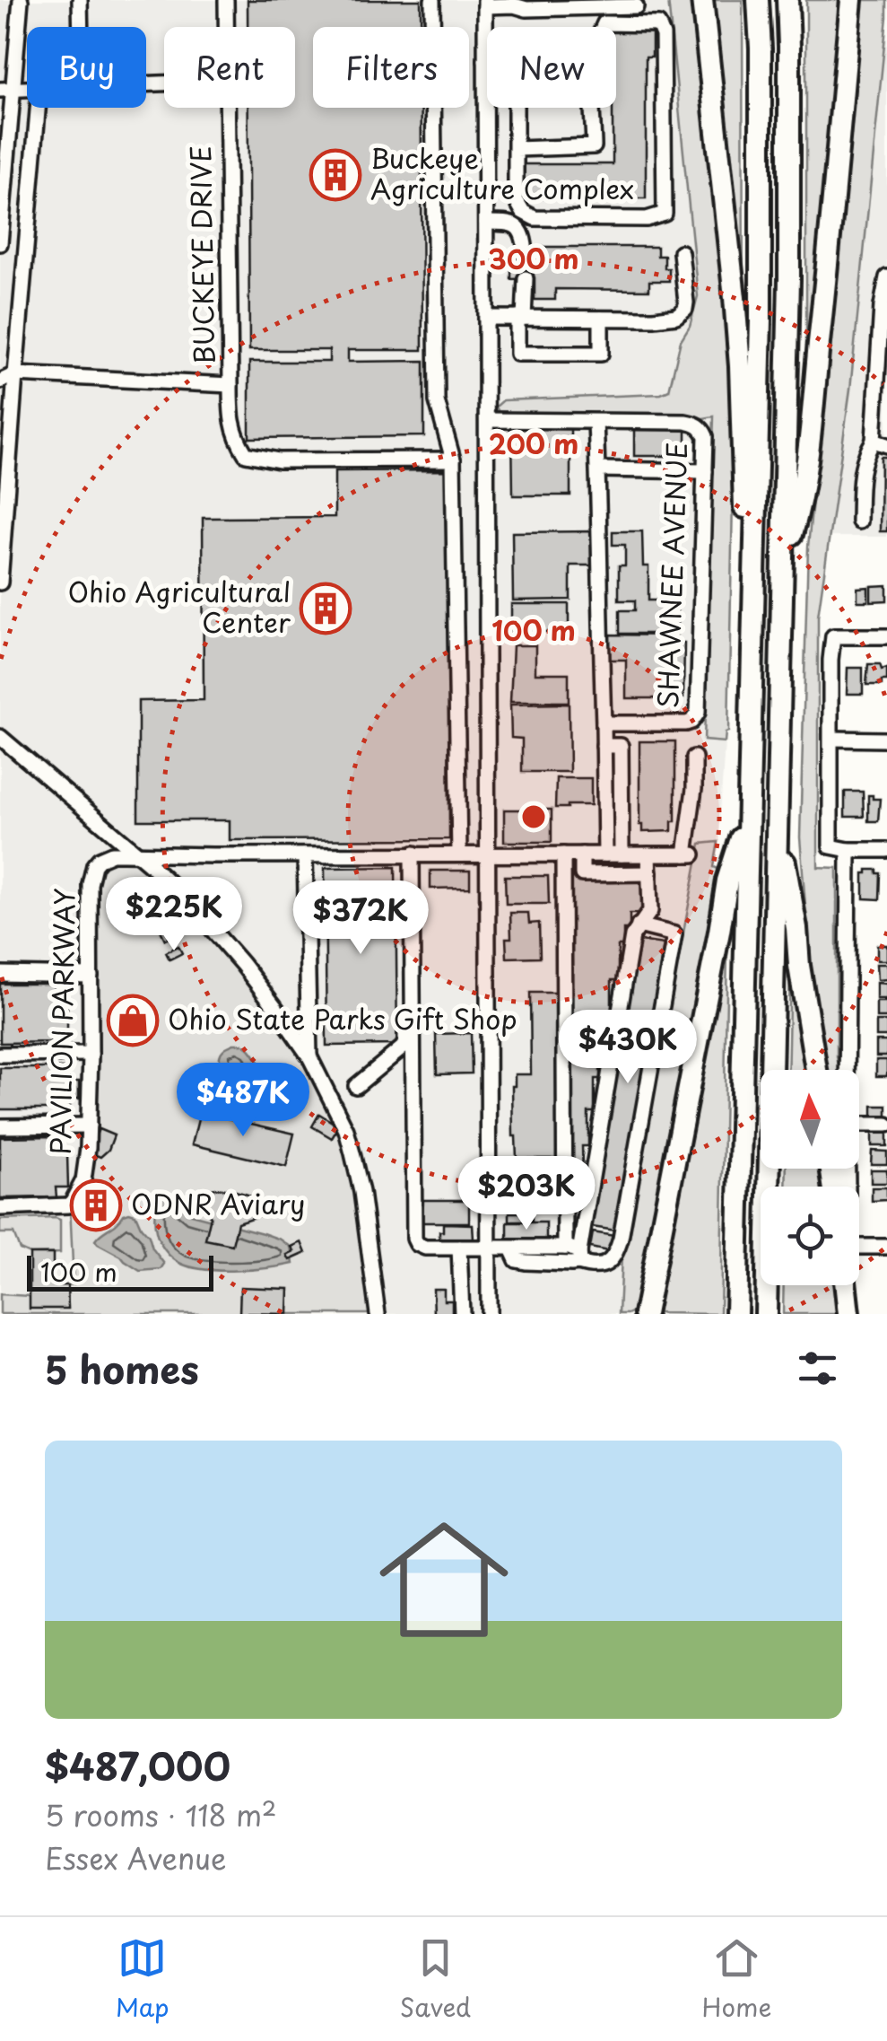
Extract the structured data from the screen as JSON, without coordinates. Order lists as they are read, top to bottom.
{
  "streets": {
    "street": ["BUCKEYE DRIVE", "SHAWNEE AVENUE", "PAVILION PARKWAY"]
  },
  "places": {
    "building": ["Buckeye Agriculture Complex", "Ohio Agricultural Center", "ODNR Aviary"],
    "shop": ["Ohio State Parks Gift Shop"]
  },
  "scale_bar": "100 m",
  "north": "top",
  "page": {
    "chip": [
      "Buy",
      "Rent",
      "Filters",
      "New"
    ],
    "price": [
      "$225K",
      "$372K",
      "$430K",
      "$487K",
      "$203K"
    ],
    "scale": "100 m",
    "heading": "5 homes",
    "list": [
      {
        "name": "$487,000",
        "note": "5 rooms · 118 m² · Essex Avenue"
      }
    ],
    "tabs": ["Map", "Saved", "Home"]
  },
  "rings": ["300 m", "200 m", "100 m"]
}
